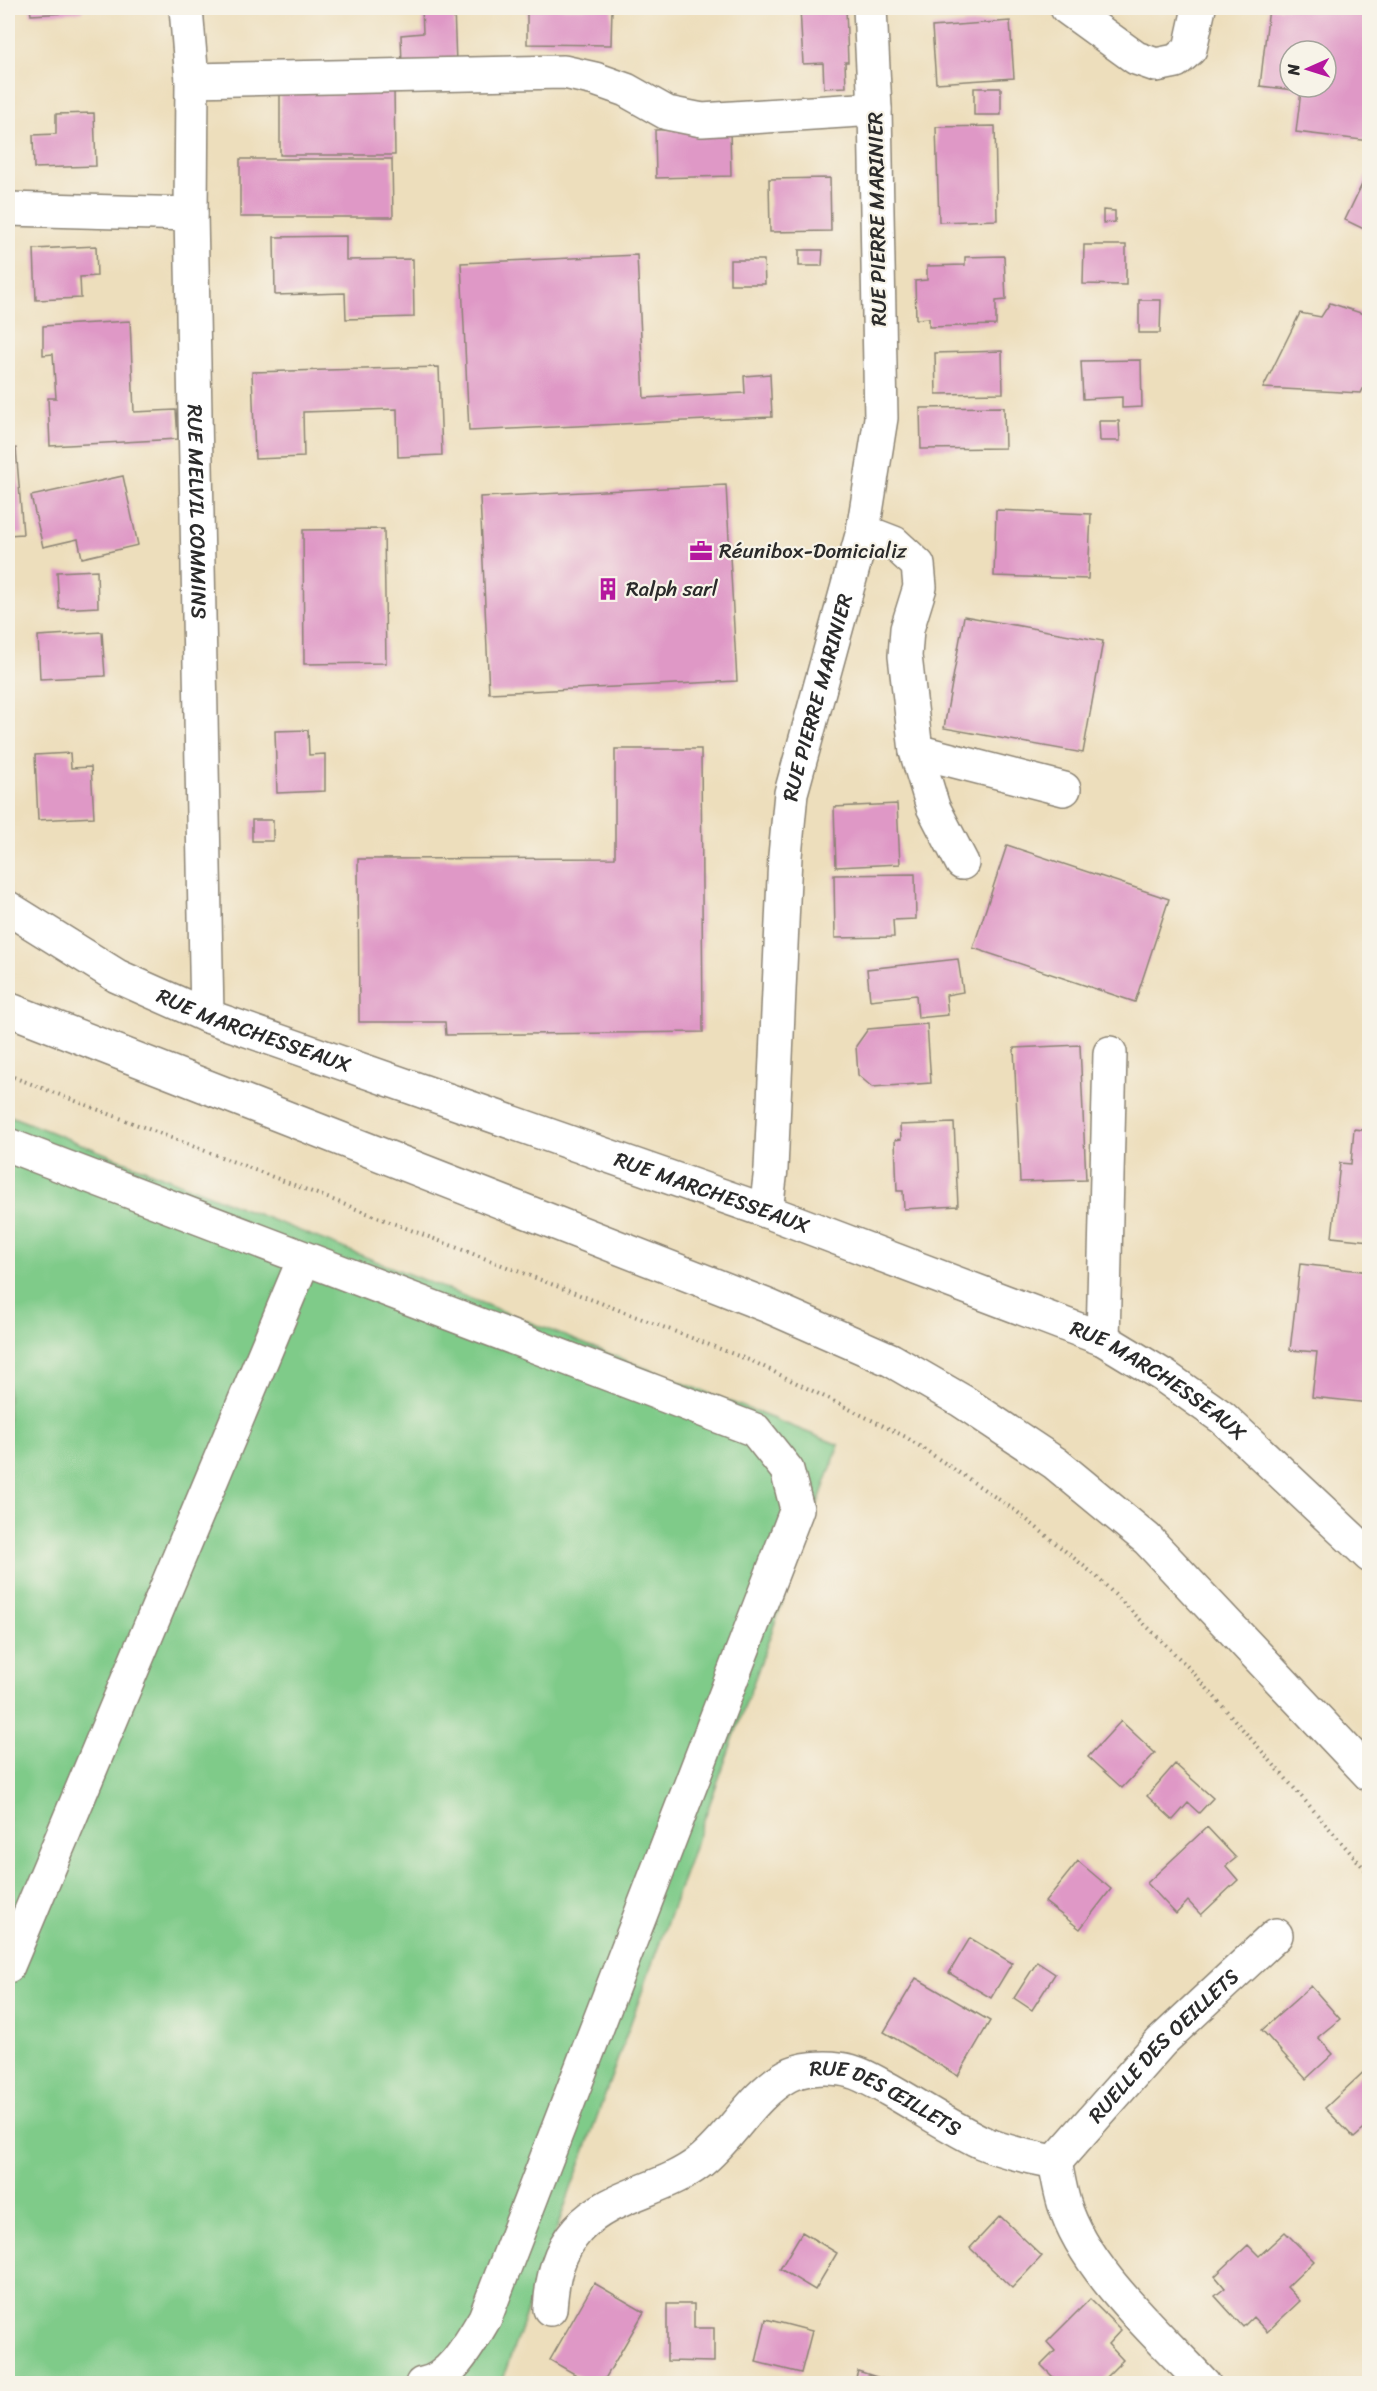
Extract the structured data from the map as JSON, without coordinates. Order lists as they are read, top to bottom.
{
  "streets": {
    "street": [
      "RUE PIERRE MARINIER",
      "RUE MELVIL COMMINS",
      "RUE MARCHESSEAUX",
      "RUELLE DES OEILLETS",
      "RUE DES ŒILLETS"
    ]
  },
  "crossings": [
    ["RUE PIERRE MARINIER", "RUE MARCHESSEAUX"],
    ["RUE MELVIL COMMINS", "RUE MARCHESSEAUX"],
    ["RUELLE DES OEILLETS", "RUE DES ŒILLETS"]
  ],
  "places": {
    "office": ["Réunibox-Domicializ"],
    "building": ["Ralph sarl"]
  },
  "north": "left"
}
